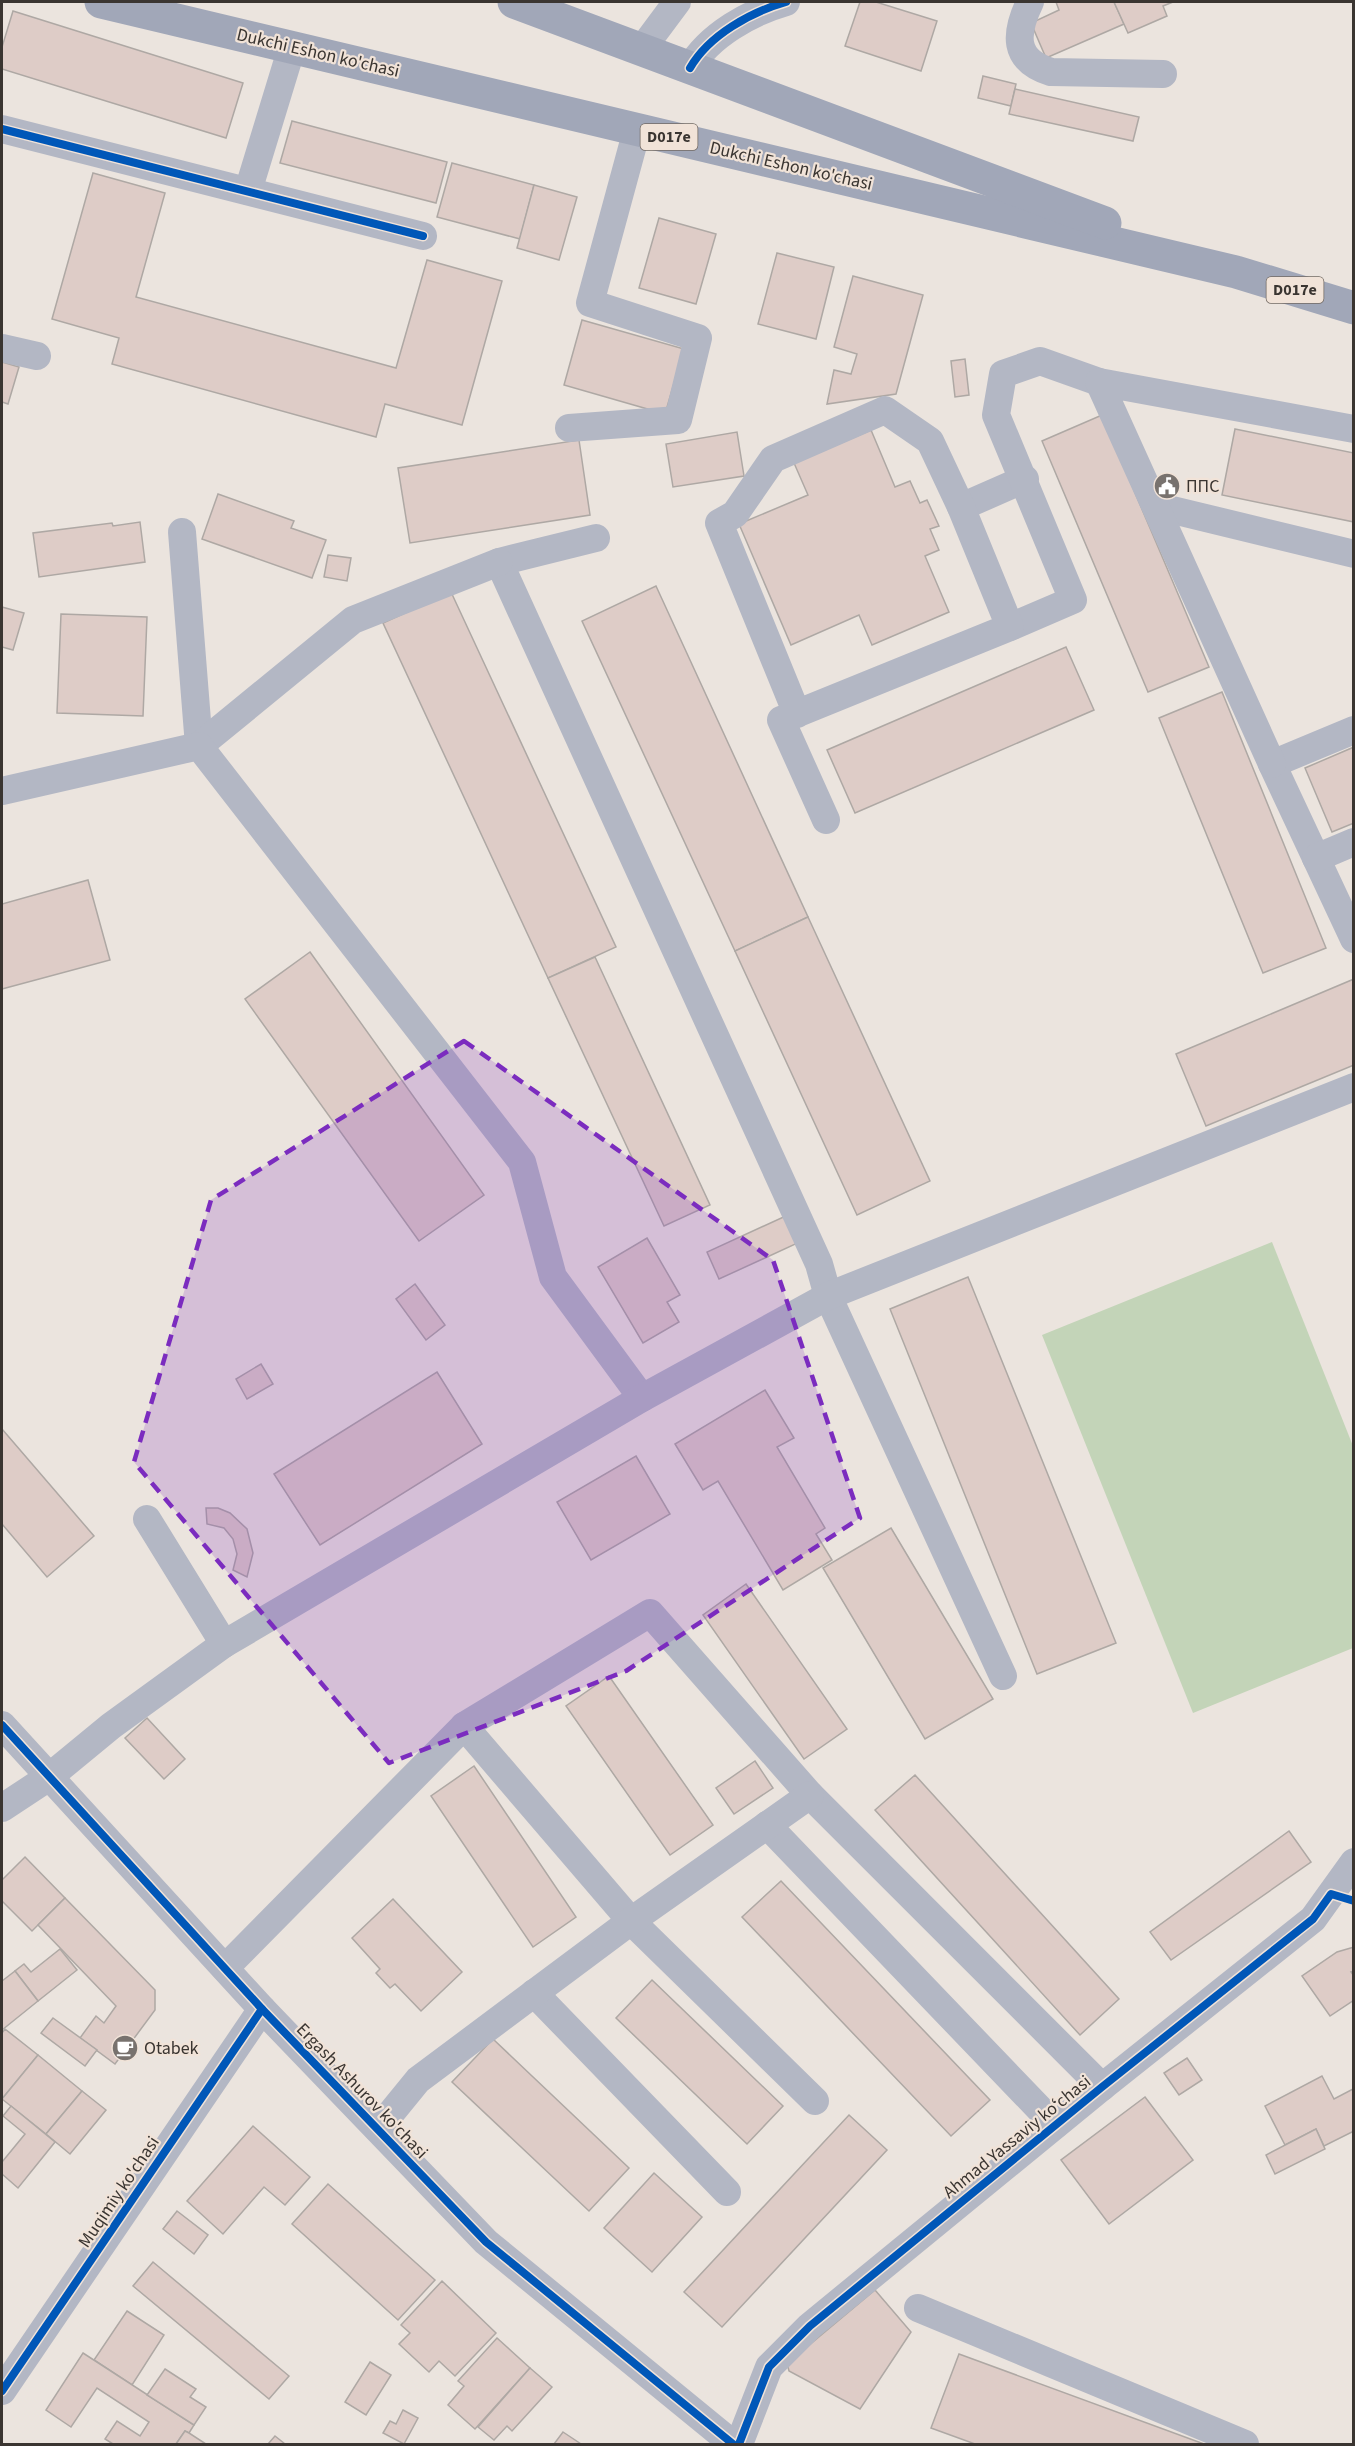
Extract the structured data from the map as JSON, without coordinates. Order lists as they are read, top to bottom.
{
  "streets": {
    "main road": ["Dukchi Eshon ko'chasi", "D017e"],
    "street": ["Ergash Ashurov ko'chasi", "Ahmad Yassaviy koʻchasi", "Muqimiy ko'chasi"]
  },
  "crossings": [
    ["Ergash Ashurov ko'chasi", "Muqimiy ko'chasi"]
  ],
  "places": {
    "public building": ["ППС"],
    "cafe": ["Otabek"]
  }
}
